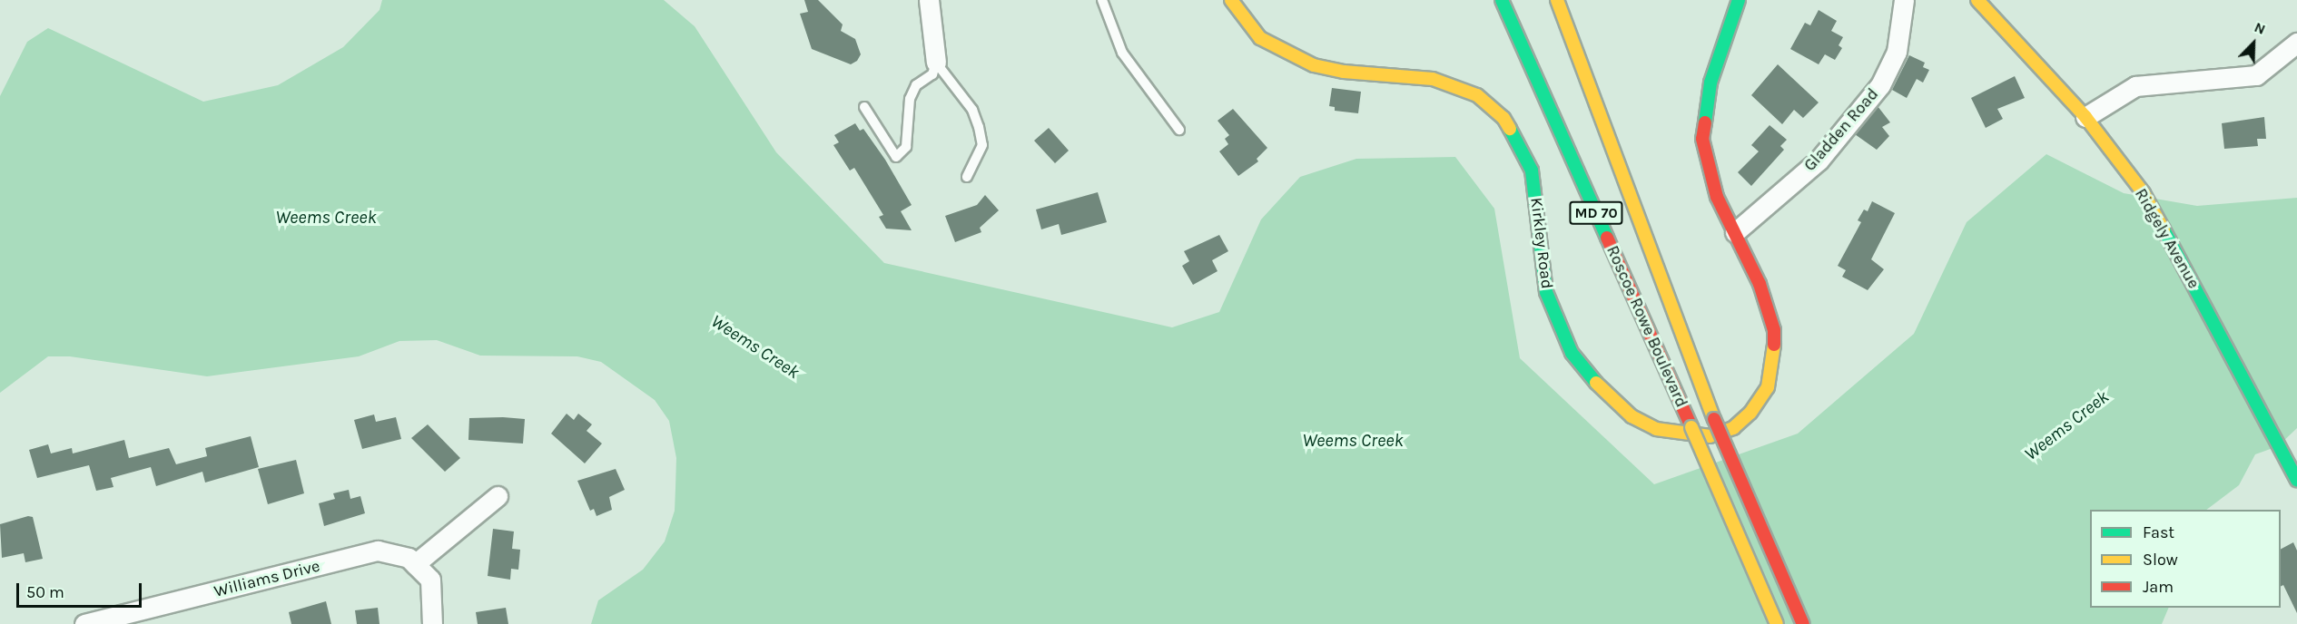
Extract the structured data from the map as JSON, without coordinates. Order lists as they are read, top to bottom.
{
  "streets": {
    "main road": [
      "MD 70",
      "Ridgely Avenue",
      "Kirkley Road",
      "Roscoe Rowe Boulevard"
    ],
    "street": ["Gladden Road", "Williams Drive"]
  },
  "crossings": [
    ["Gladden Road", "Kirkley Road"]
  ],
  "water": ["Weems Creek"],
  "legend": ["Fast", "Slow", "Jam"],
  "scale_bar": "50 m",
  "north": "top right"
}
